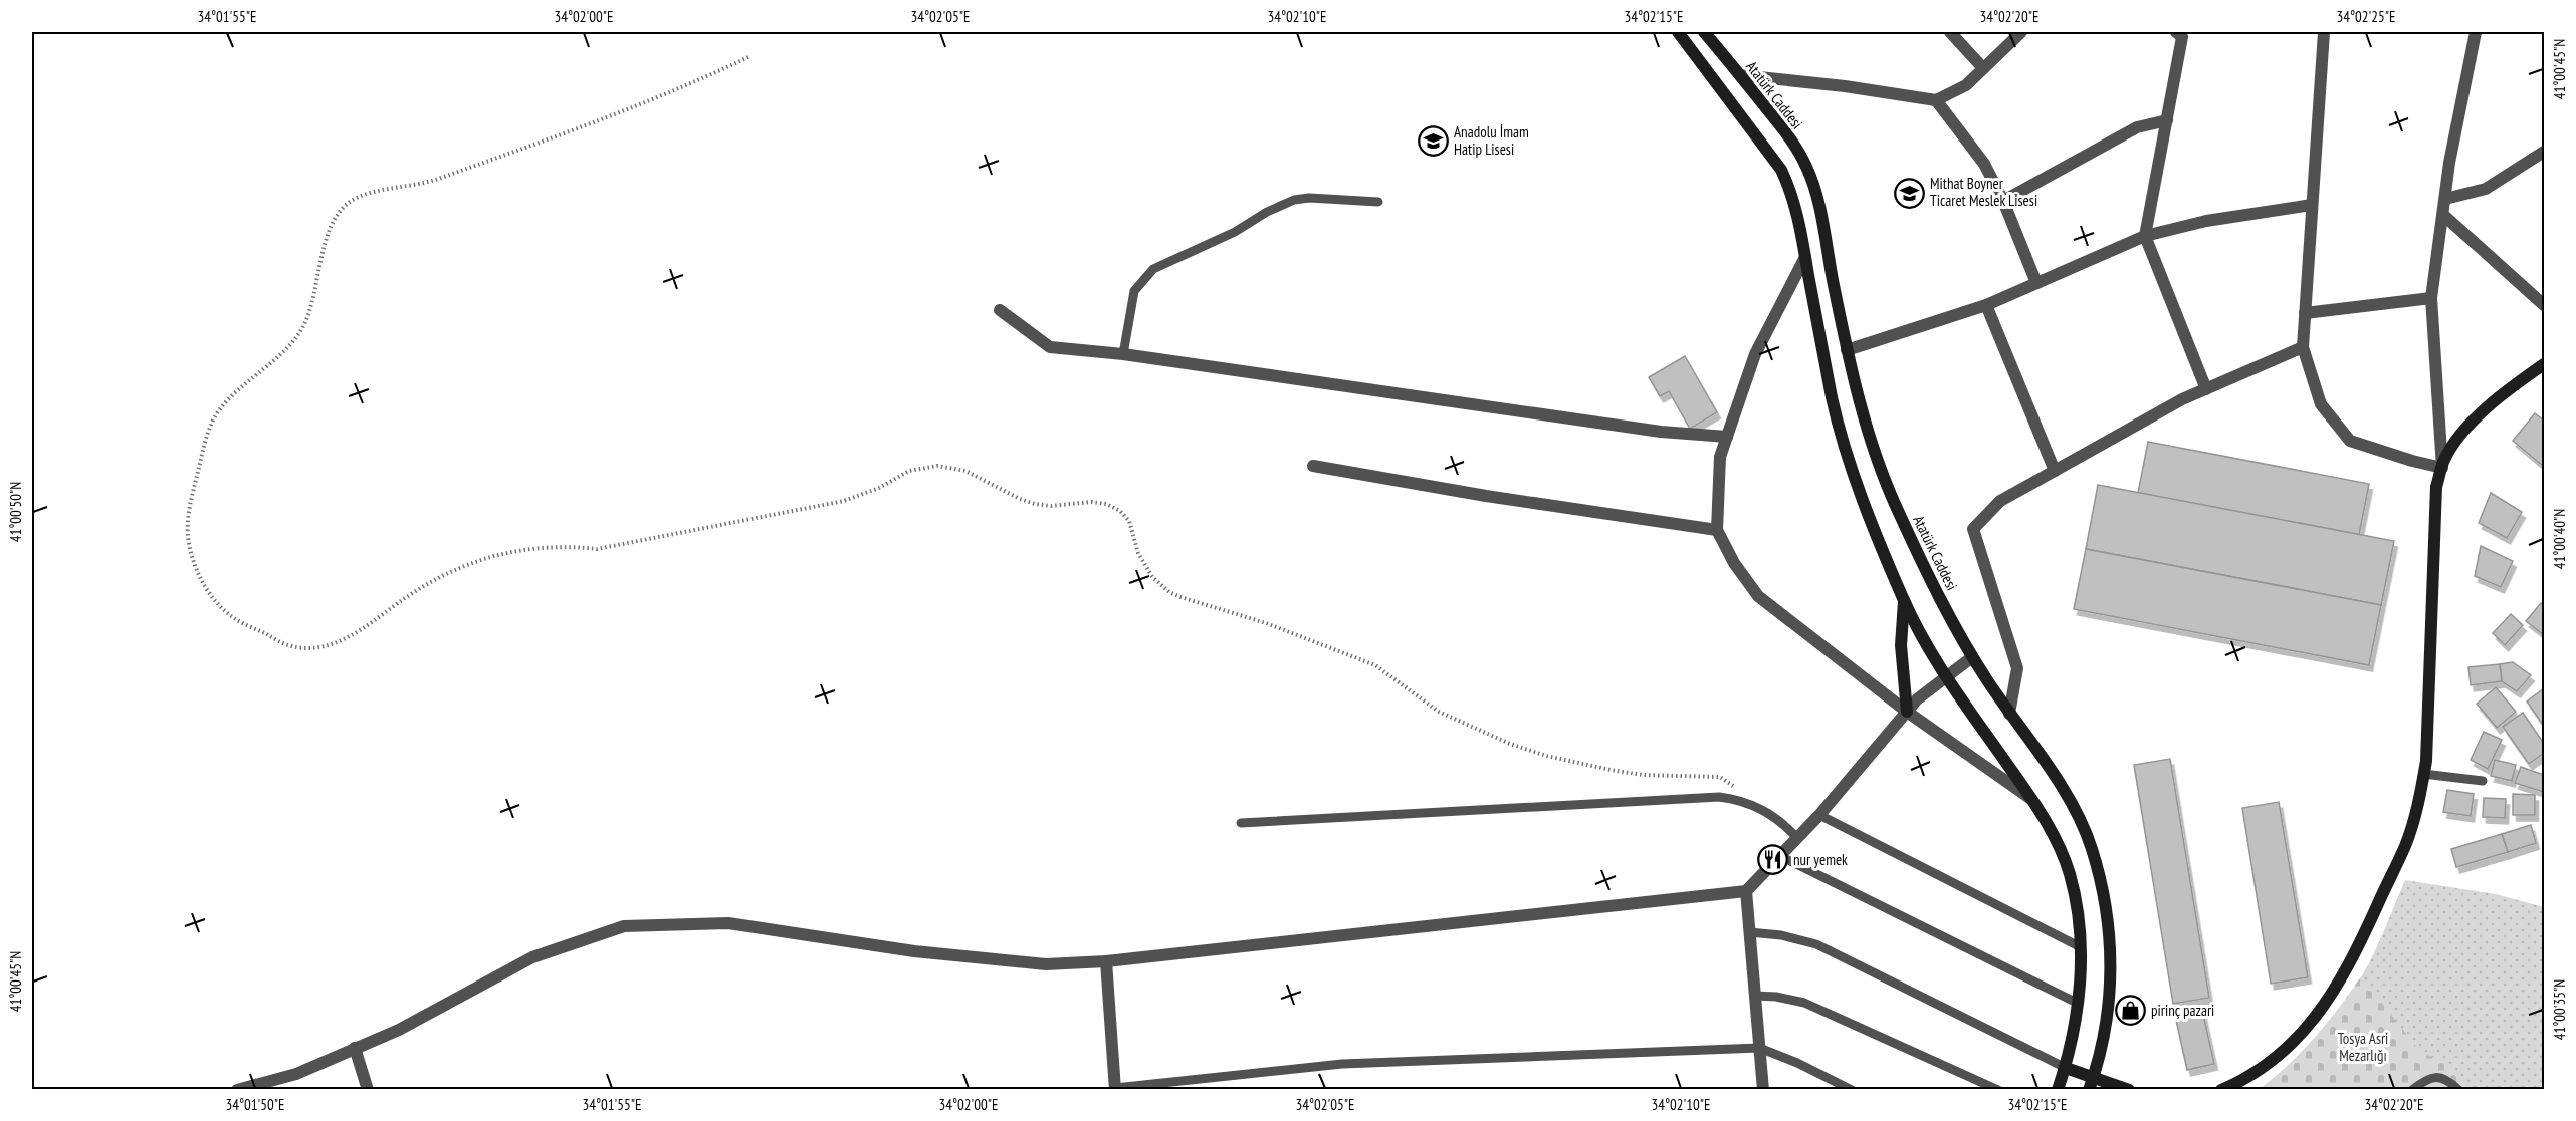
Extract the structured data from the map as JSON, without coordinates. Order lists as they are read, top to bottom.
{
  "streets": {
    "main road": ["Atatürk Caddesi"]
  },
  "parks": ["Tosya Asri Mezarlığı"],
  "places": {
    "school or university": ["Anadolu İmam Hatip Lisesi", "Mithat Boyner Ticaret Meslek Lisesi"],
    "restaurant": ["nur yemek"],
    "shop": ["pirinç pazari"]
  },
  "coordinates": [
    "34°01'55\"E",
    "34°02'00\"E",
    "34°02'05\"E",
    "34°02'10\"E",
    "34°02'15\"E",
    "34°02'20\"E",
    "34°02'25\"E",
    "41°00'45\"N",
    "41°00'50\"N",
    "41°00'40\"N",
    "41°00'35\"N",
    "34°01'50\"E"
  ]
}
